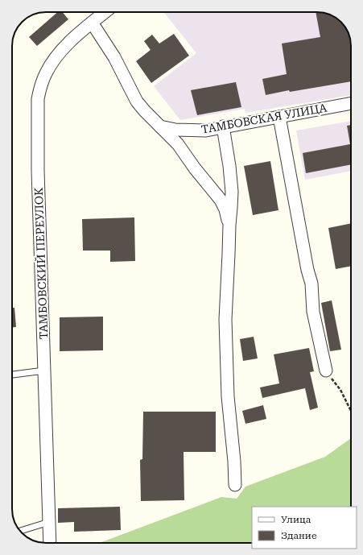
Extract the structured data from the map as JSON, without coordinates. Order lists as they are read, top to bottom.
{
  "streets": {
    "street": ["ТАМБОВСКАЯ УЛИЦА", "ТАМБОВСКИЙ ПЕРЕУЛОК"]
  },
  "legend": ["Улица", "Здание"]
}
